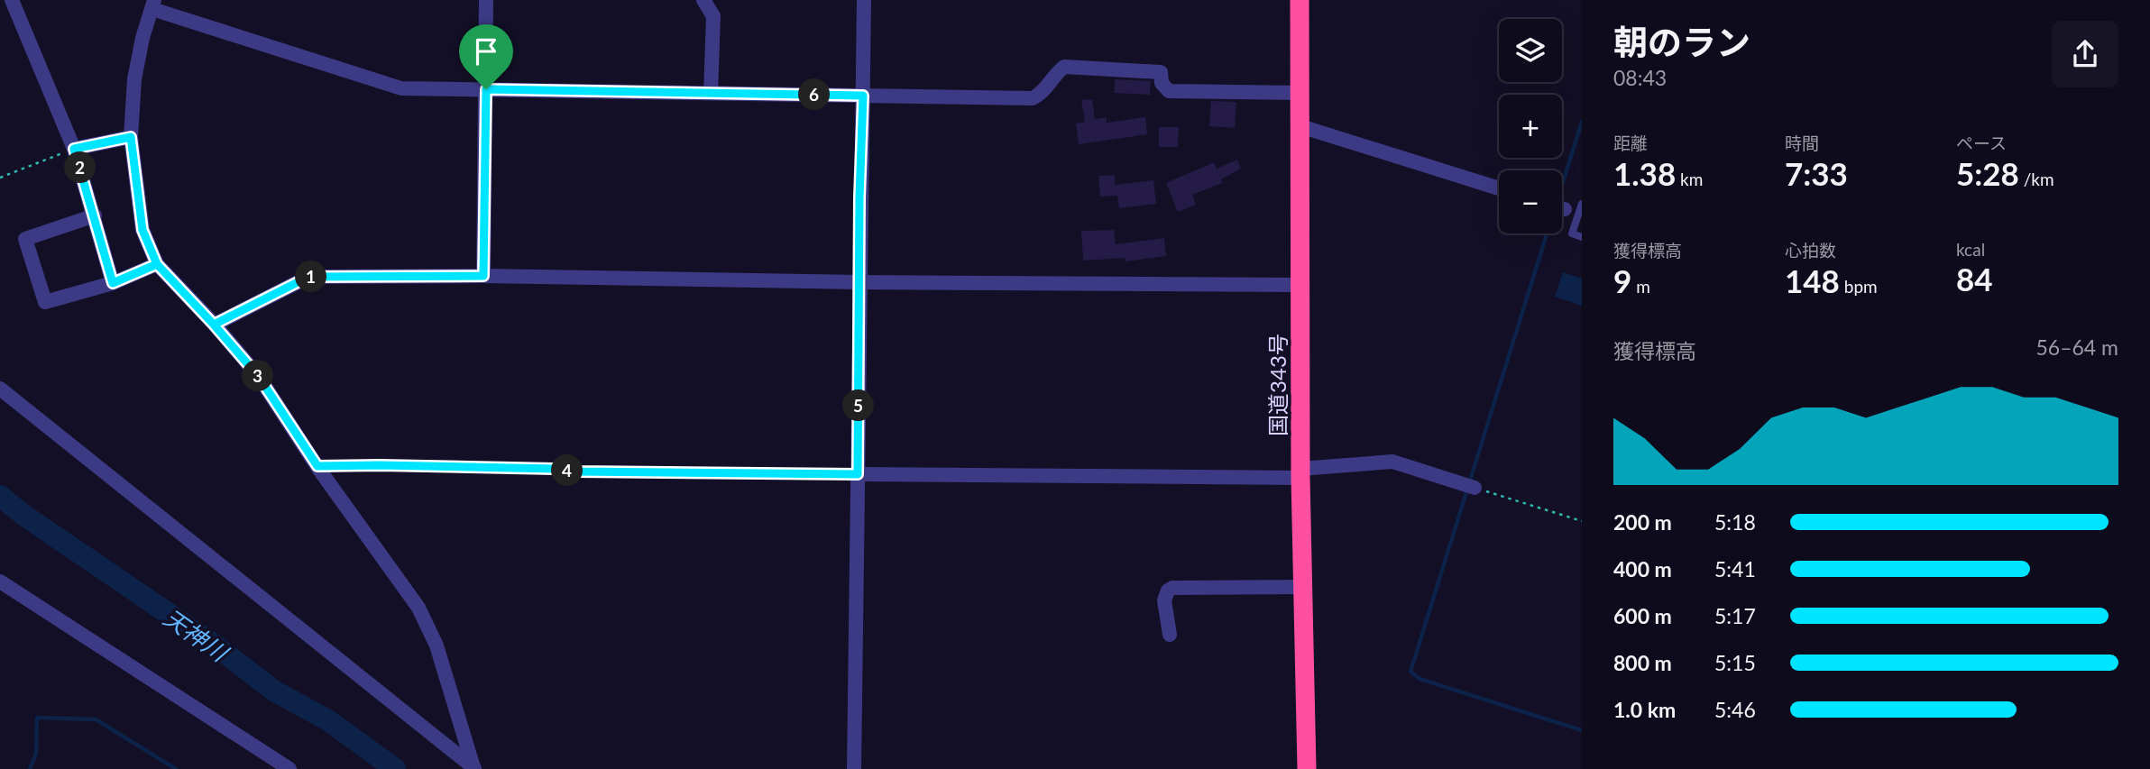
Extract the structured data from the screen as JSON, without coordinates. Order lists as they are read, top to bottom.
{
  "streets": {
    "highway": ["国道343号"]
  },
  "water": ["天神川"],
  "page": {
    "heading": ["朝のラン", "08:43"],
    "map_buttons": ["+", "−"],
    "pins": [
      "6",
      "2",
      "1",
      "3",
      "5",
      "4"
    ],
    "stats": [
      ["距離", "1.38 km"],
      ["時間", "7:33"],
      ["ペース", "5:28 /km"],
      ["獲得標高", "9 m"],
      ["心拍数", "148 bpm"],
      ["kcal", "84"]
    ],
    "chart": ["獲得標高", "56–64 m"],
    "list": [
      {
        "name": "200 m",
        "note": "5:18"
      },
      {
        "name": "400 m",
        "note": "5:41"
      },
      {
        "name": "600 m",
        "note": "5:17"
      },
      {
        "name": "800 m",
        "note": "5:15"
      },
      {
        "name": "1.0 km",
        "note": "5:46"
      }
    ]
  }
}
